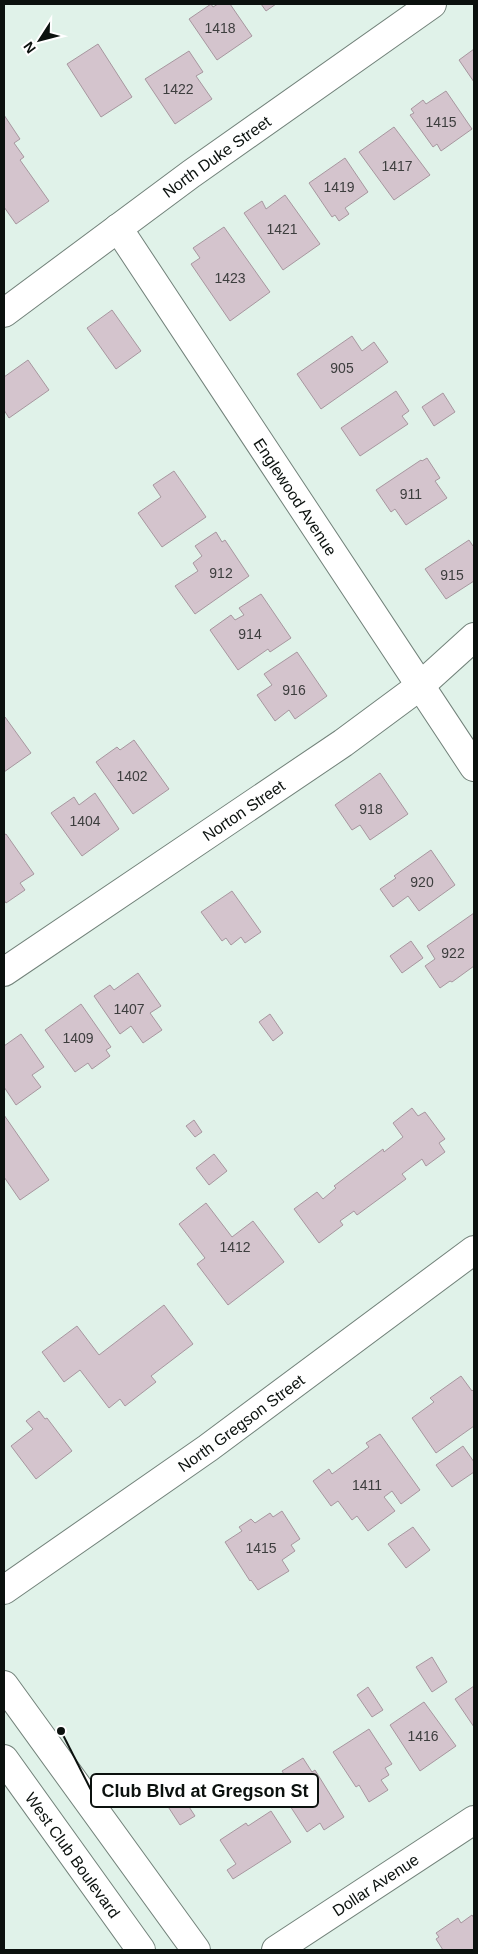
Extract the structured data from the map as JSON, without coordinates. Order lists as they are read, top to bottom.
{
  "streets": {
    "main road": [
      "North Duke Street",
      "Englewood Avenue",
      "Norton Street",
      "North Gregson Street",
      "West Club Boulevard",
      "Dollar Avenue"
    ]
  },
  "crossings": [
    ["North Duke Street", "Englewood Avenue"],
    ["Englewood Avenue", "Norton Street"]
  ],
  "places": ["Club Blvd at Gregson St"],
  "house_numbers": [
    "1418",
    "1422",
    "1415",
    "1417",
    "1419",
    "1421",
    "1423",
    "905",
    "911",
    "912",
    "915",
    "914",
    "916",
    "1402",
    "918",
    "1404",
    "920",
    "922",
    "1407",
    "1409",
    "1412",
    "1411",
    "1415",
    "1416"
  ],
  "north": "bottom left"
}
